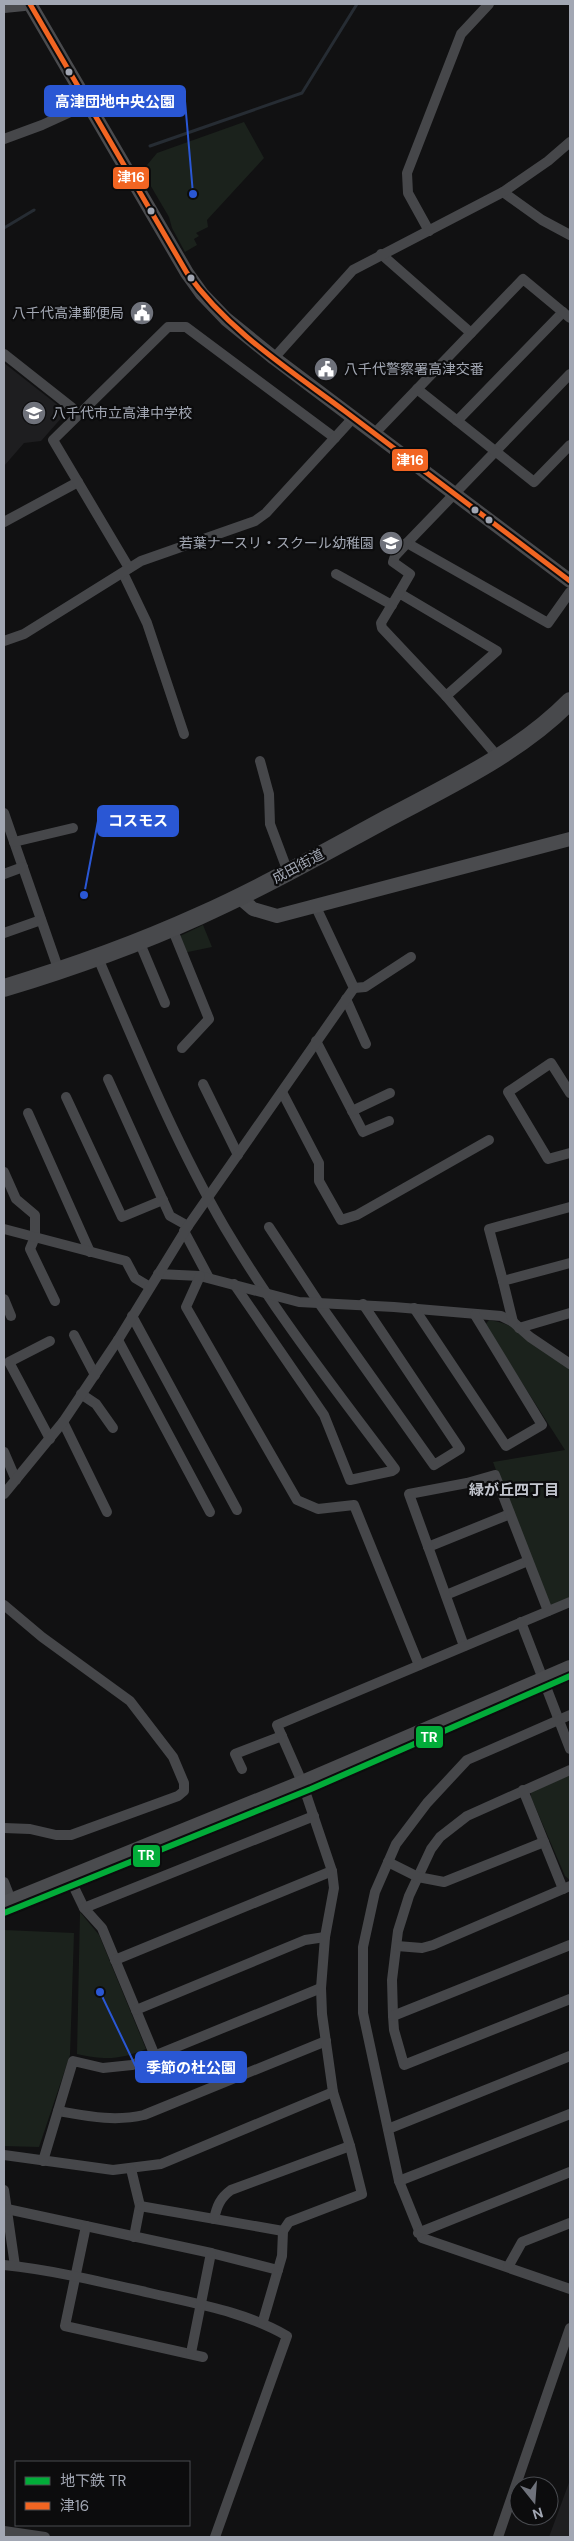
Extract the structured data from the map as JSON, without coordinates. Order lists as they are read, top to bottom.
{
  "streets": {
    "highway": ["成田街道"]
  },
  "districts": ["緑が丘四丁目"],
  "places": {
    "other": ["高津団地中央公園", "コスモス", "季節の杜公園"],
    "public building": ["八千代高津郵便局", "八千代警察署高津交番"],
    "school or university": ["八千代市立高津中学校", "若葉ナースリ・スクール幼稚園"]
  },
  "lines": ["transit line 津16", "metro line TR"],
  "legend": ["地下鉄 TR", "津16"],
  "north": "bottom"
}
